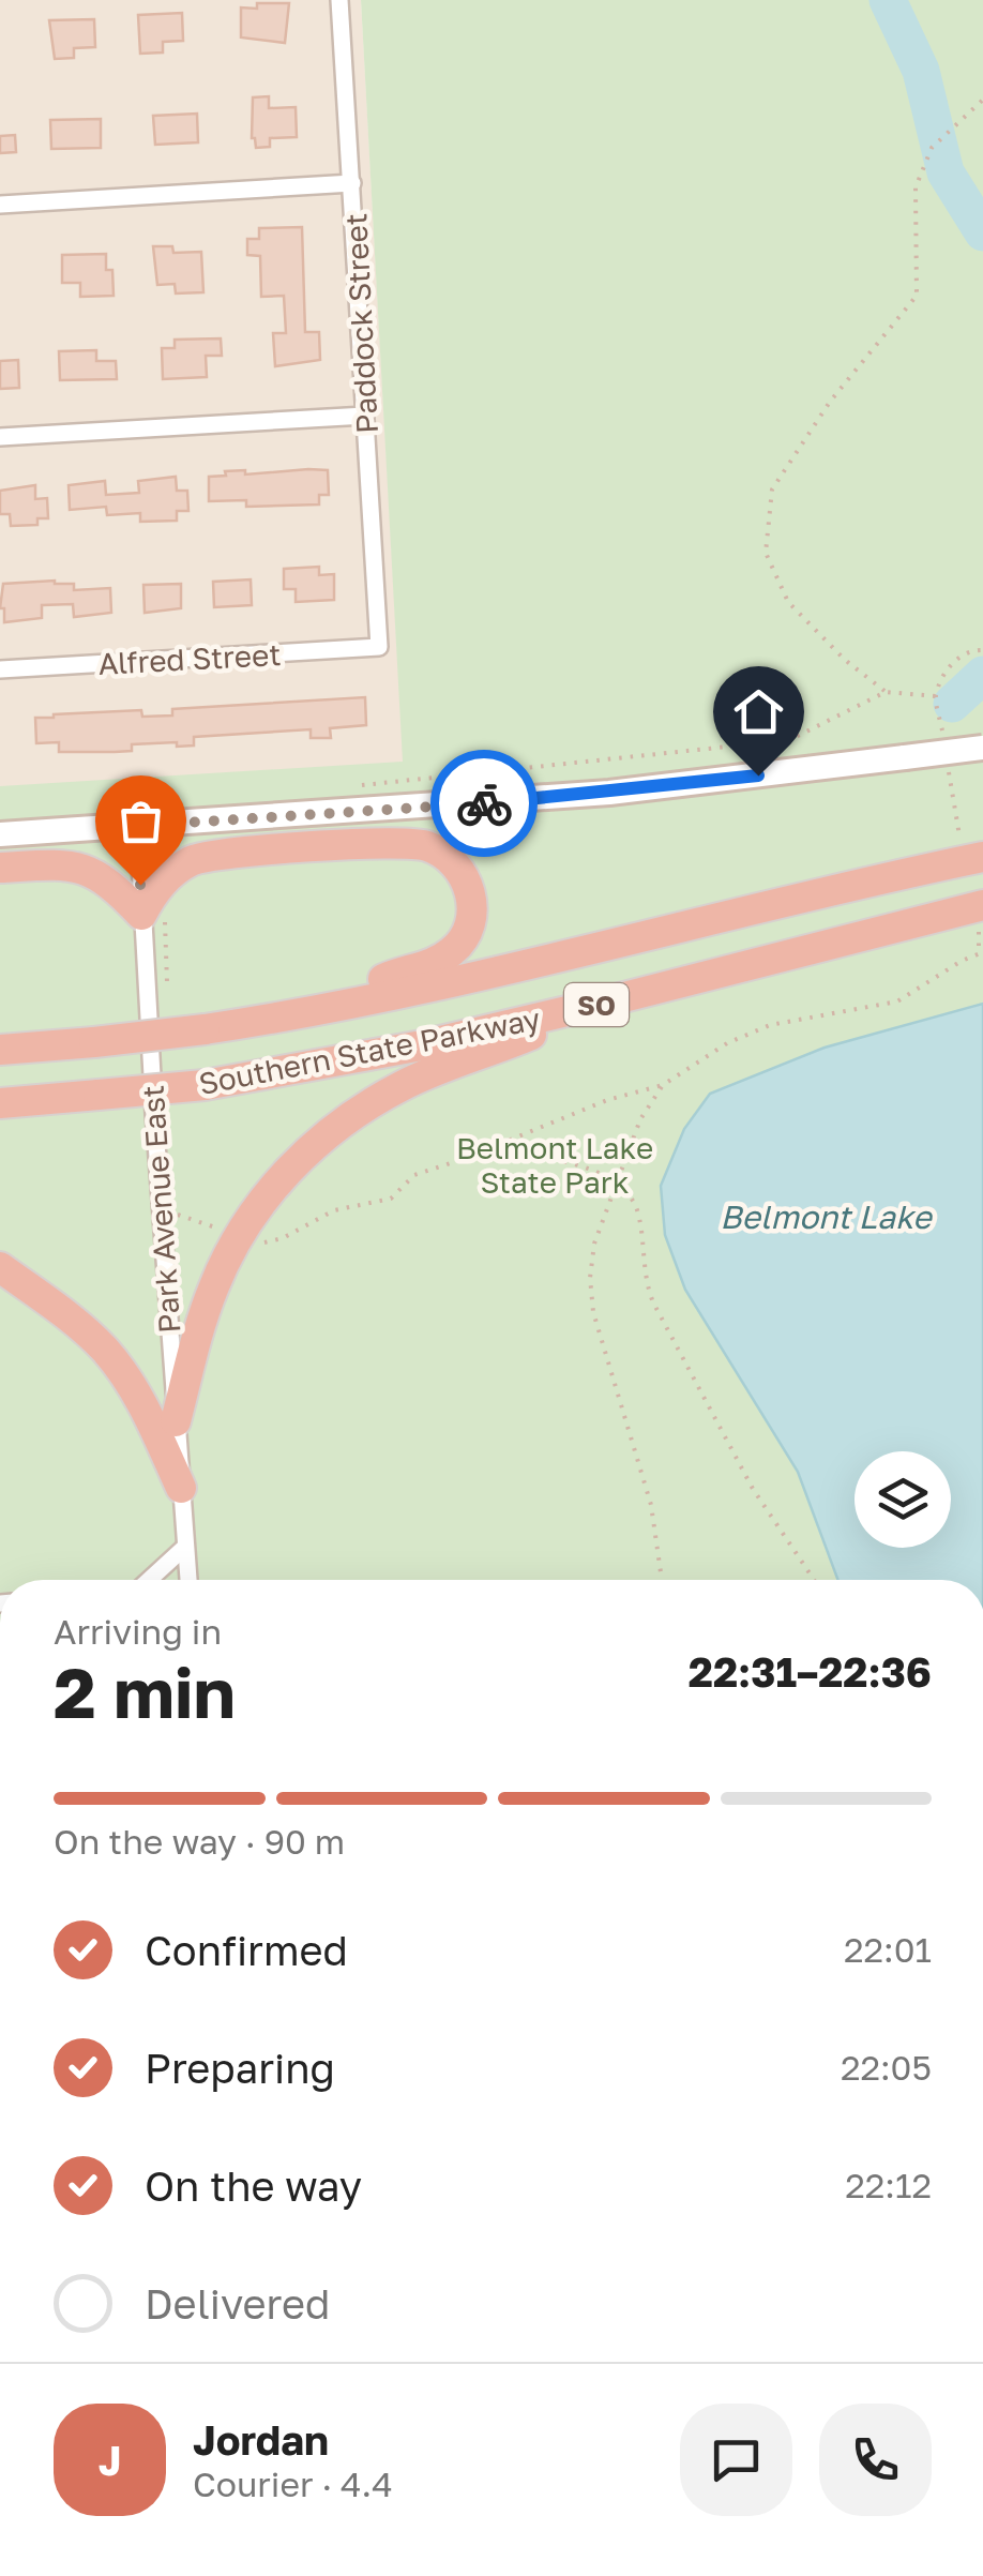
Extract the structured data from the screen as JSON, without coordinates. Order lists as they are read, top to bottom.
{
  "streets": {
    "highway": ["SO", "Southern State Parkway"],
    "street": ["Paddock Street", "Alfred Street", "Park Avenue East"]
  },
  "crossings": [
    ["Paddock Street", "Alfred Street"]
  ],
  "water": ["Belmont Lake"],
  "parks": ["Belmont Lake State Park"],
  "page": {
    "heading": ["2 min", "Arriving in", "22:31–22:36"],
    "panel": ["Jordan", "Courier · 4.4"],
    "bar": "On the way · 90 m",
    "list": [
      ["Confirmed", "22:01"],
      ["Preparing", "22:05"],
      ["On the way", "22:12"],
      "Delivered"
    ],
    "round": "J"
  }
}
